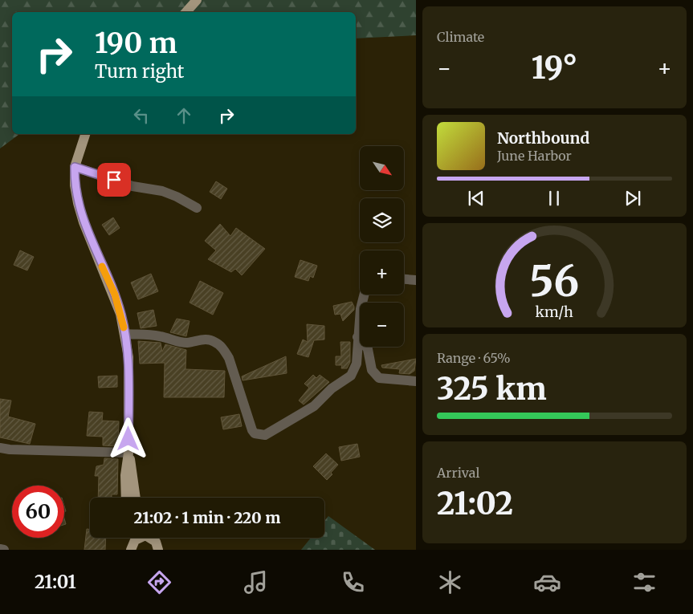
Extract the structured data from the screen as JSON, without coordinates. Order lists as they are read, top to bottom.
{
  "north": "bottom right",
  "page": {
    "tile": [
      "Climate",
      ["Range · 65%", "325 km"],
      ["Arrival", "21:02"]
    ],
    "turn": ["190 m", "Turn right"],
    "heat": ["−", "19°", "+"],
    "song": ["Northbound", "June Harbor"],
    "map_buttons": ["+", "−"],
    "limit": "60",
    "trip": "21:02 · 1 min · 220 m",
    "tabs": "21:01",
    "gauge": ["56", "km/h"]
  }
}
